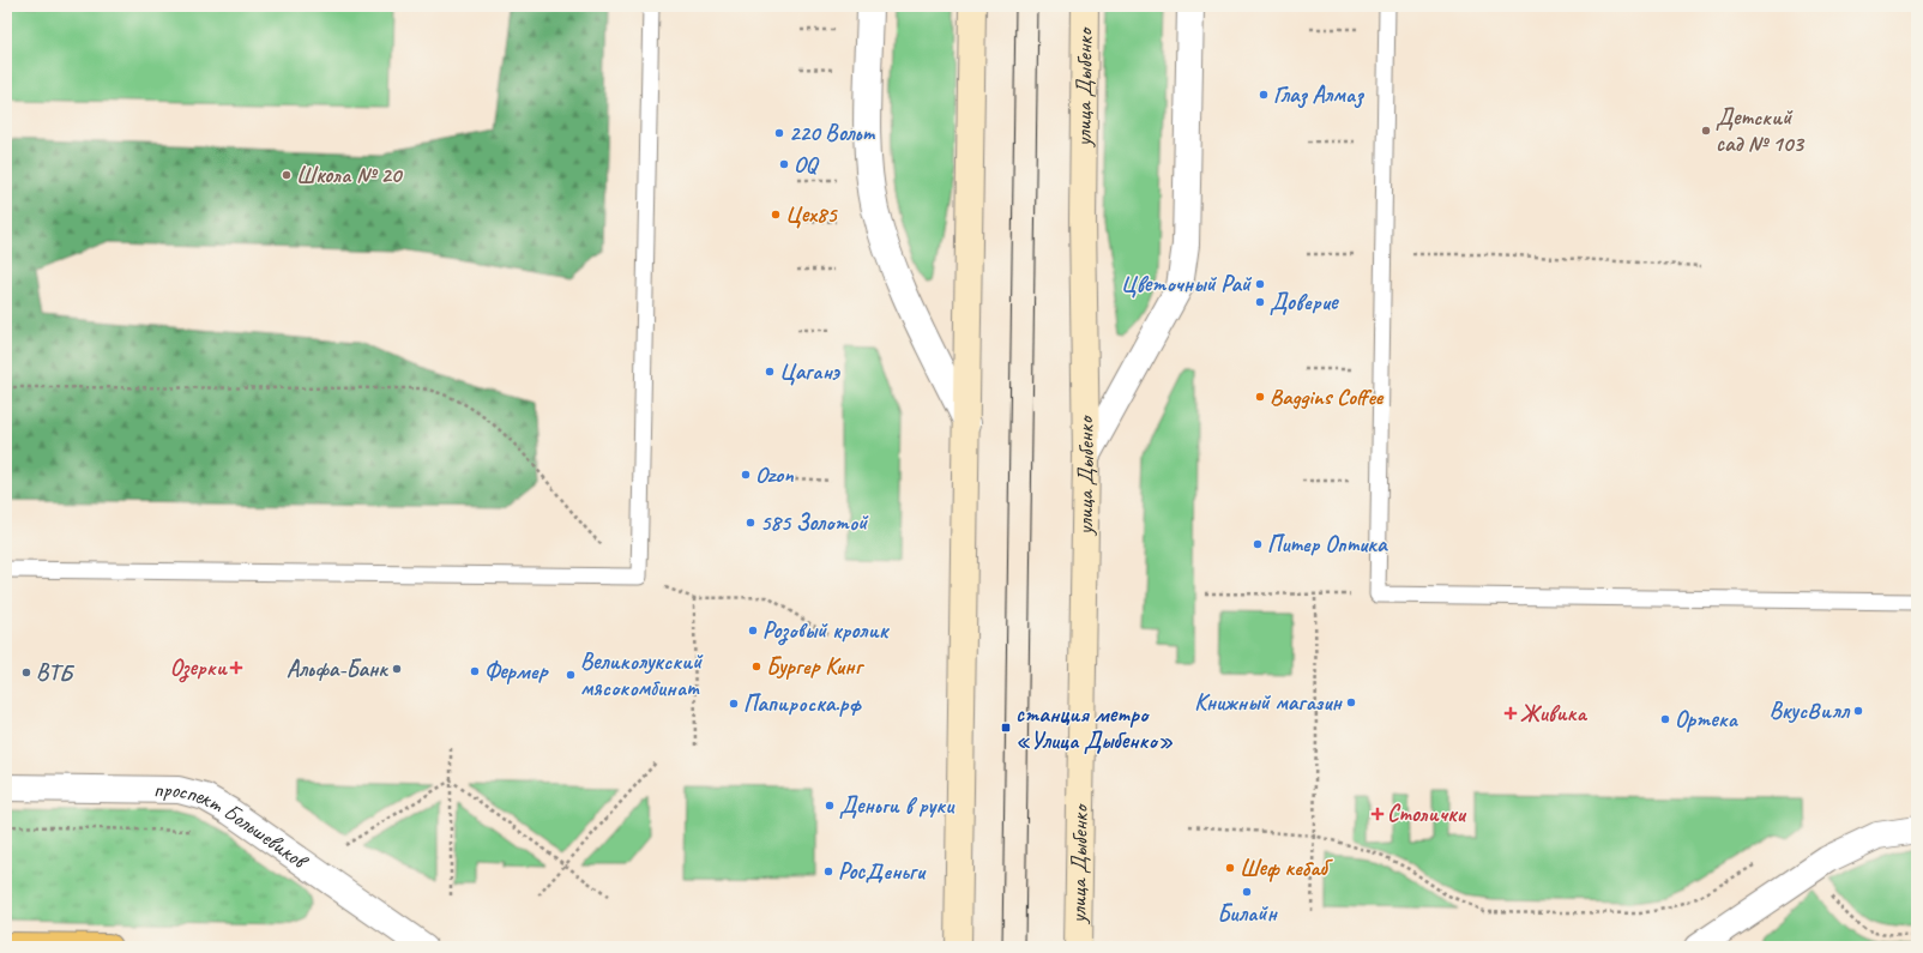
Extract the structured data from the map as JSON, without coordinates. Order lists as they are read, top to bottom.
{
  "streets": {
    "main road": ["улица Дыбенко"],
    "street": ["проспект Большевиков"]
  },
  "places": {
    "other": [
      "Глаз Алмаз",
      "Детский сад № 103",
      "220 Вольт",
      "OQ",
      "Школа № 20",
      "Цех85",
      "Цветочный Рай",
      "Доверие",
      "Цаганэ",
      "Baggins Coffee",
      "Ozon",
      "585 Золотой",
      "Питер Оптика",
      "Розовый кролик",
      "Бургер Кинг",
      "Альфа-Банк",
      "Фермер",
      "ВТБ",
      "Великолукский мясокомбинат",
      "Книжный магазин",
      "Папироска.рф",
      "ВкусВилл",
      "Ортека",
      "Деньги в руки",
      "Шеф кебаб",
      "РосДеньги",
      "Билайн"
    ],
    "health": ["Озерки", "Живика", "Столички"],
    "transit": ["станция метро «Улица Дыбенко»"]
  }
}
